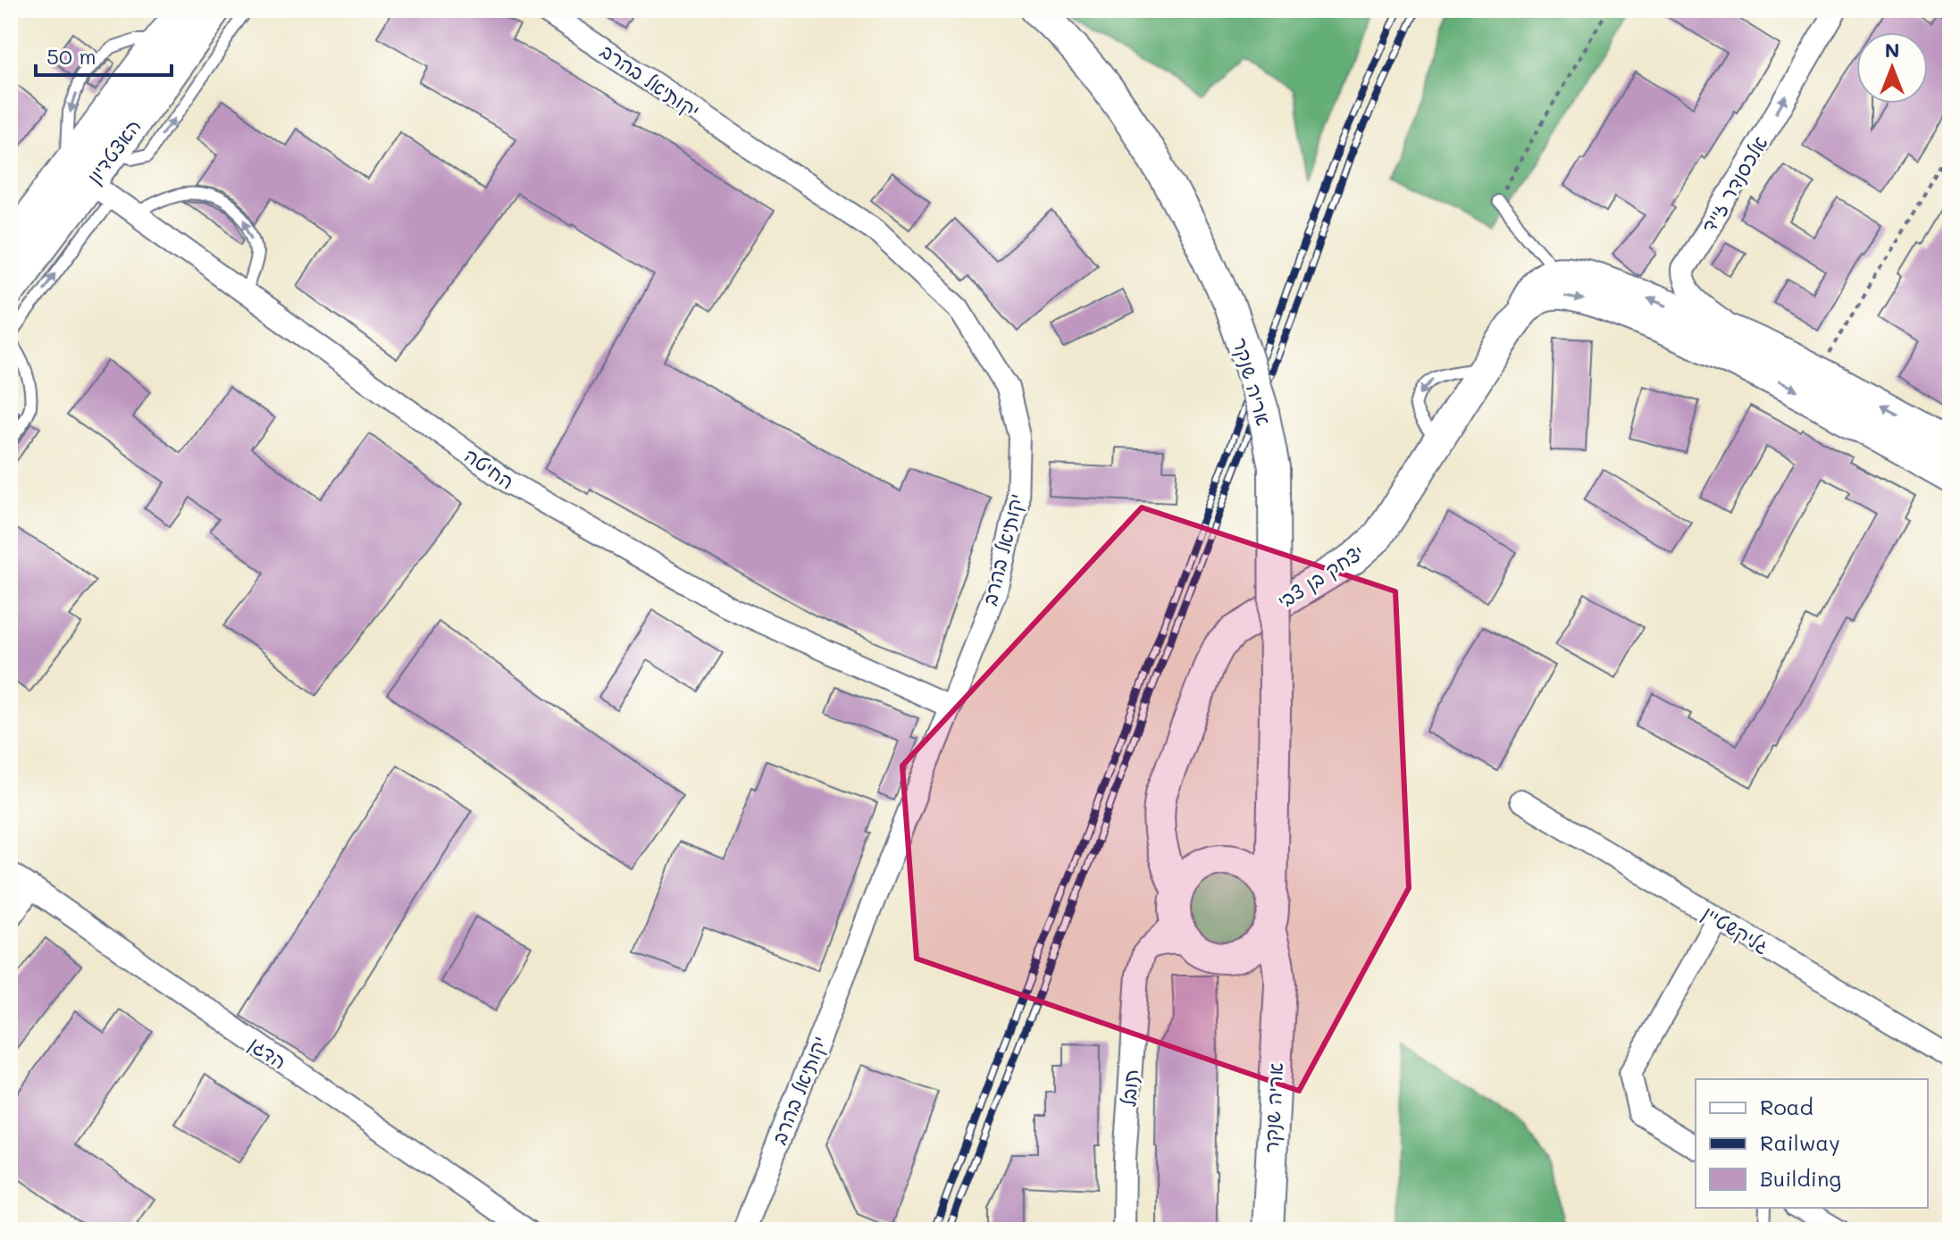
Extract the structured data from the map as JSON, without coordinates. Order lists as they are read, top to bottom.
{
  "streets": {
    "street": [
      "יקותיאל בהרב",
      "האצטדיון",
      "אלכסנדר זייד",
      "אריה שנקר",
      "החיטה",
      "יצחק בן צבי",
      "גליקשטיין",
      "הדגן",
      "תובל"
    ]
  },
  "crossings": [
    ["יקותיאל בהרב", "החיטה"],
    ["האצטדיון", "החיטה"],
    ["אריה שנקר", "יצחק בן צבי"],
    ["אריה שנקר", "תובל"],
    ["יצחק בן צבי", "תובל"]
  ],
  "one_way": ["אלכסנדר זייד"],
  "legend": ["Road", "Railway", "Building"],
  "scale_bar": "50 m",
  "north": "top"
}
